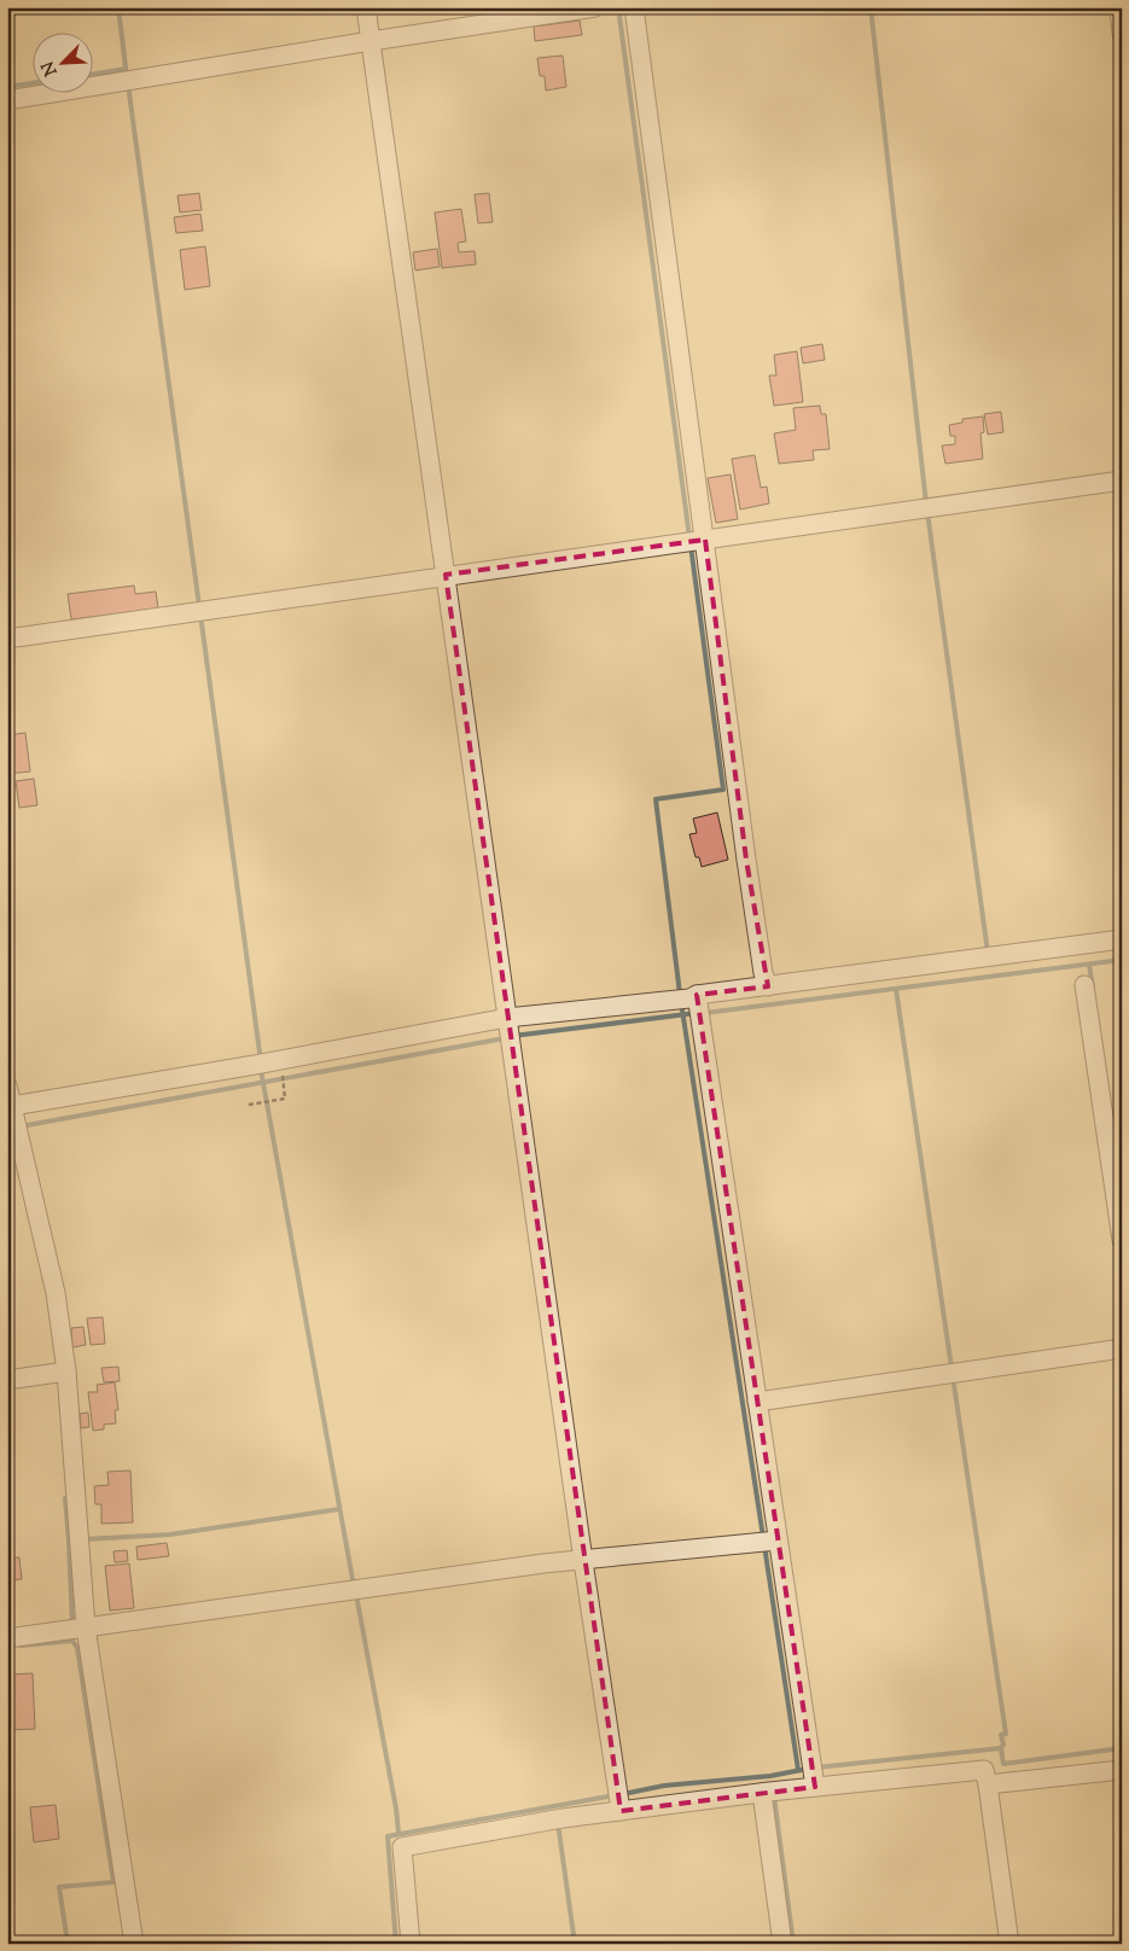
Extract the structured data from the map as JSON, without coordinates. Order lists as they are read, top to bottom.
{
  "north": "bottom left"
}
